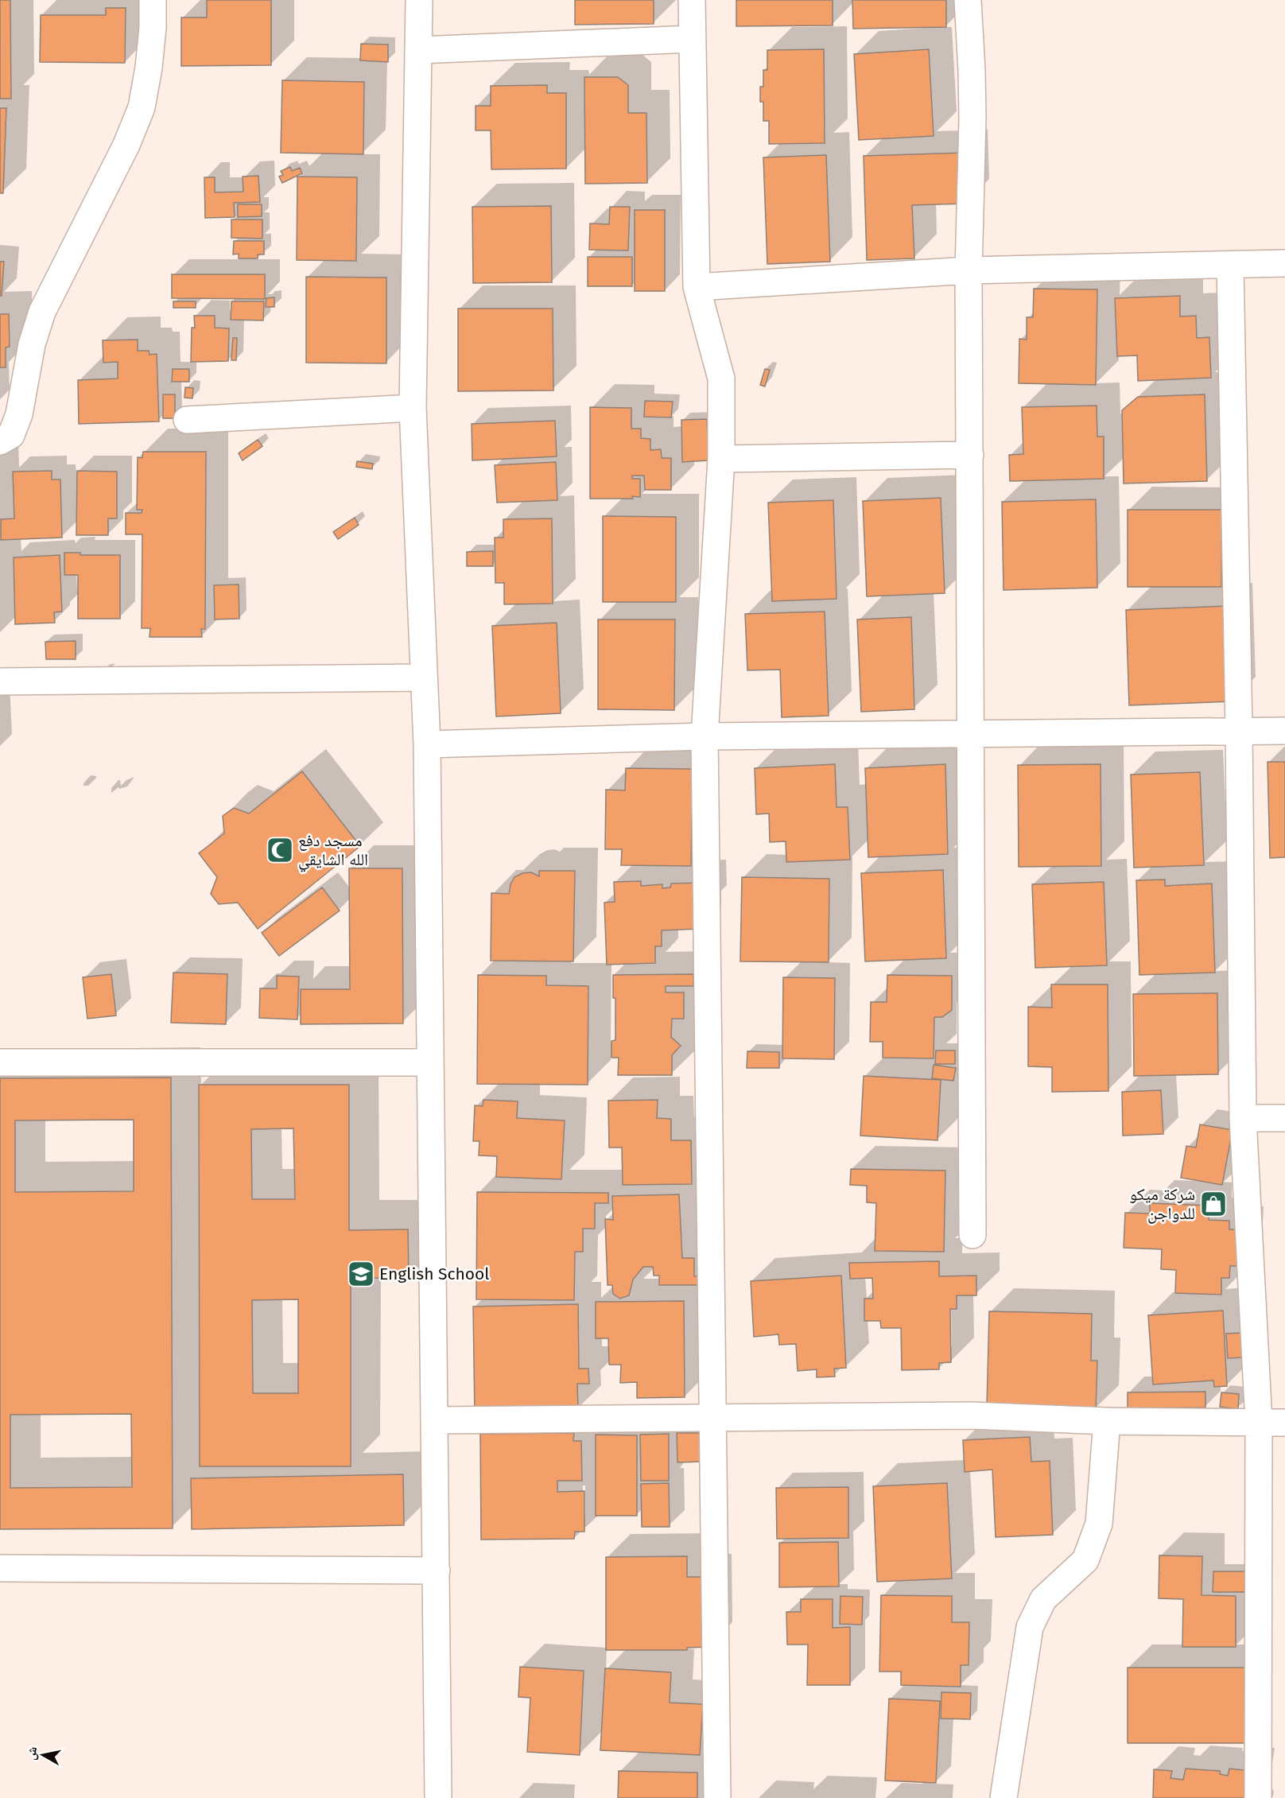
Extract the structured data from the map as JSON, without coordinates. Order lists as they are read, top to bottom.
{
  "places": {
    "mosque": ["مسجد دفع الله الشايقي"],
    "shop": ["شركة ميكو للدواجن"],
    "school or university": ["English School"]
  },
  "north": "left"
}
